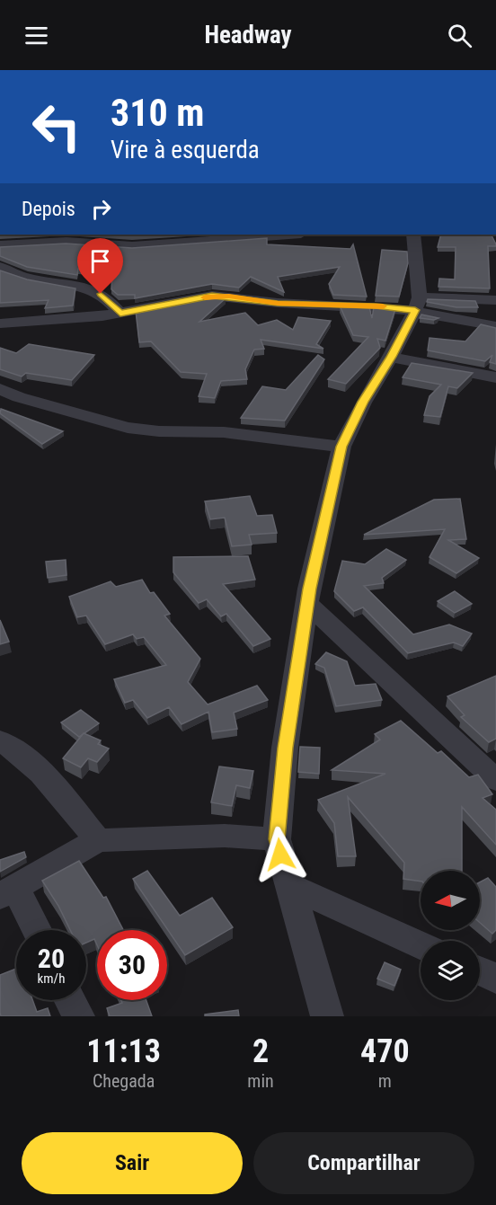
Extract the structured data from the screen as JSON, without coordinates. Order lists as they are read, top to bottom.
{
  "north": "left",
  "page": {
    "header": "Headway",
    "turn": ["310 m", "Vire à esquerda"],
    "then": "Depois",
    "speed": "20 km/h",
    "limit": "30",
    "eta": [
      "11:13",
      "Chegada",
      "2",
      "min",
      "470",
      "m"
    ],
    "buttons": ["Sair", "Compartilhar"]
  }
}
